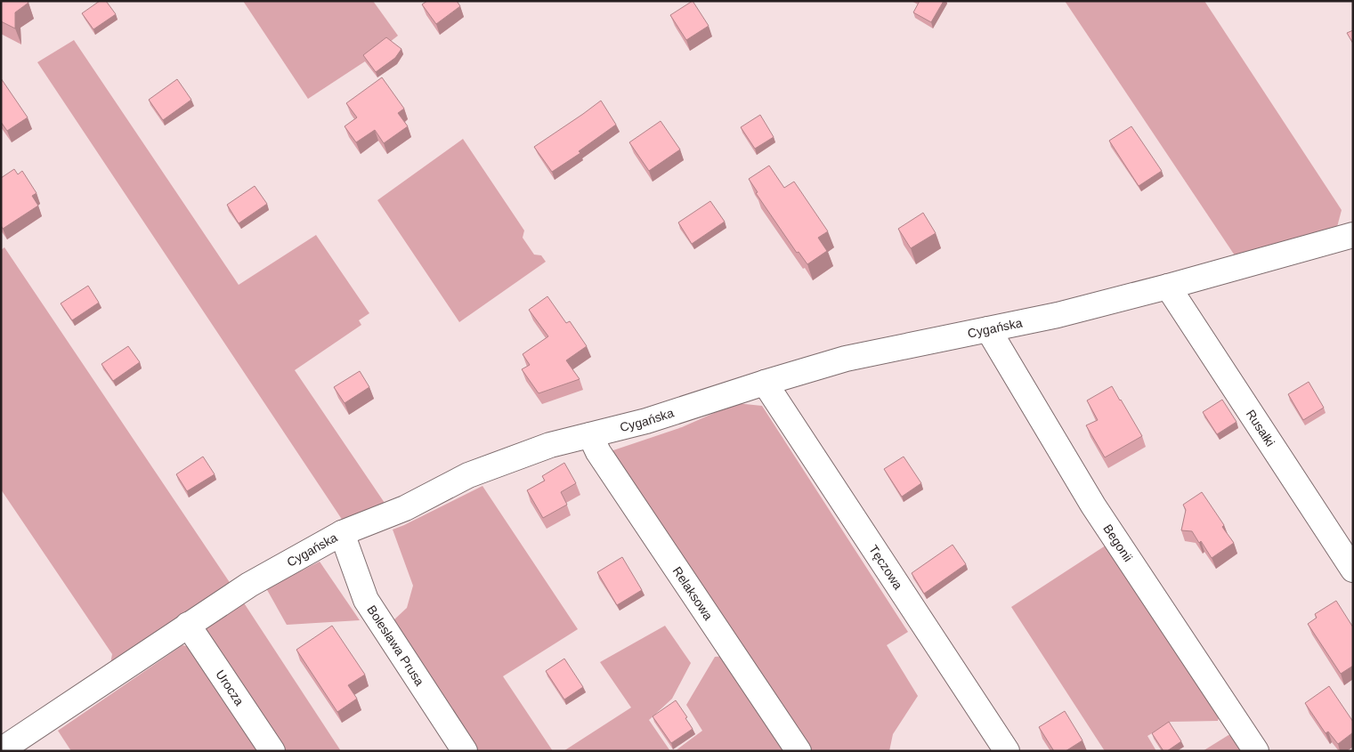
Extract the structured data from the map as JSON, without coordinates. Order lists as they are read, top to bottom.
{
  "streets": {
    "street": [
      "Cygańska",
      "Rusałki",
      "Begonii",
      "Tęczowa",
      "Relaksowa",
      "Bolesława Prusa",
      "Urocza"
    ]
  },
  "crossings": [
    ["Cygańska", "Rusałki"],
    ["Cygańska", "Begonii"],
    ["Cygańska", "Tęczowa"],
    ["Cygańska", "Relaksowa"],
    ["Cygańska", "Bolesława Prusa"],
    ["Cygańska", "Urocza"]
  ]
}
